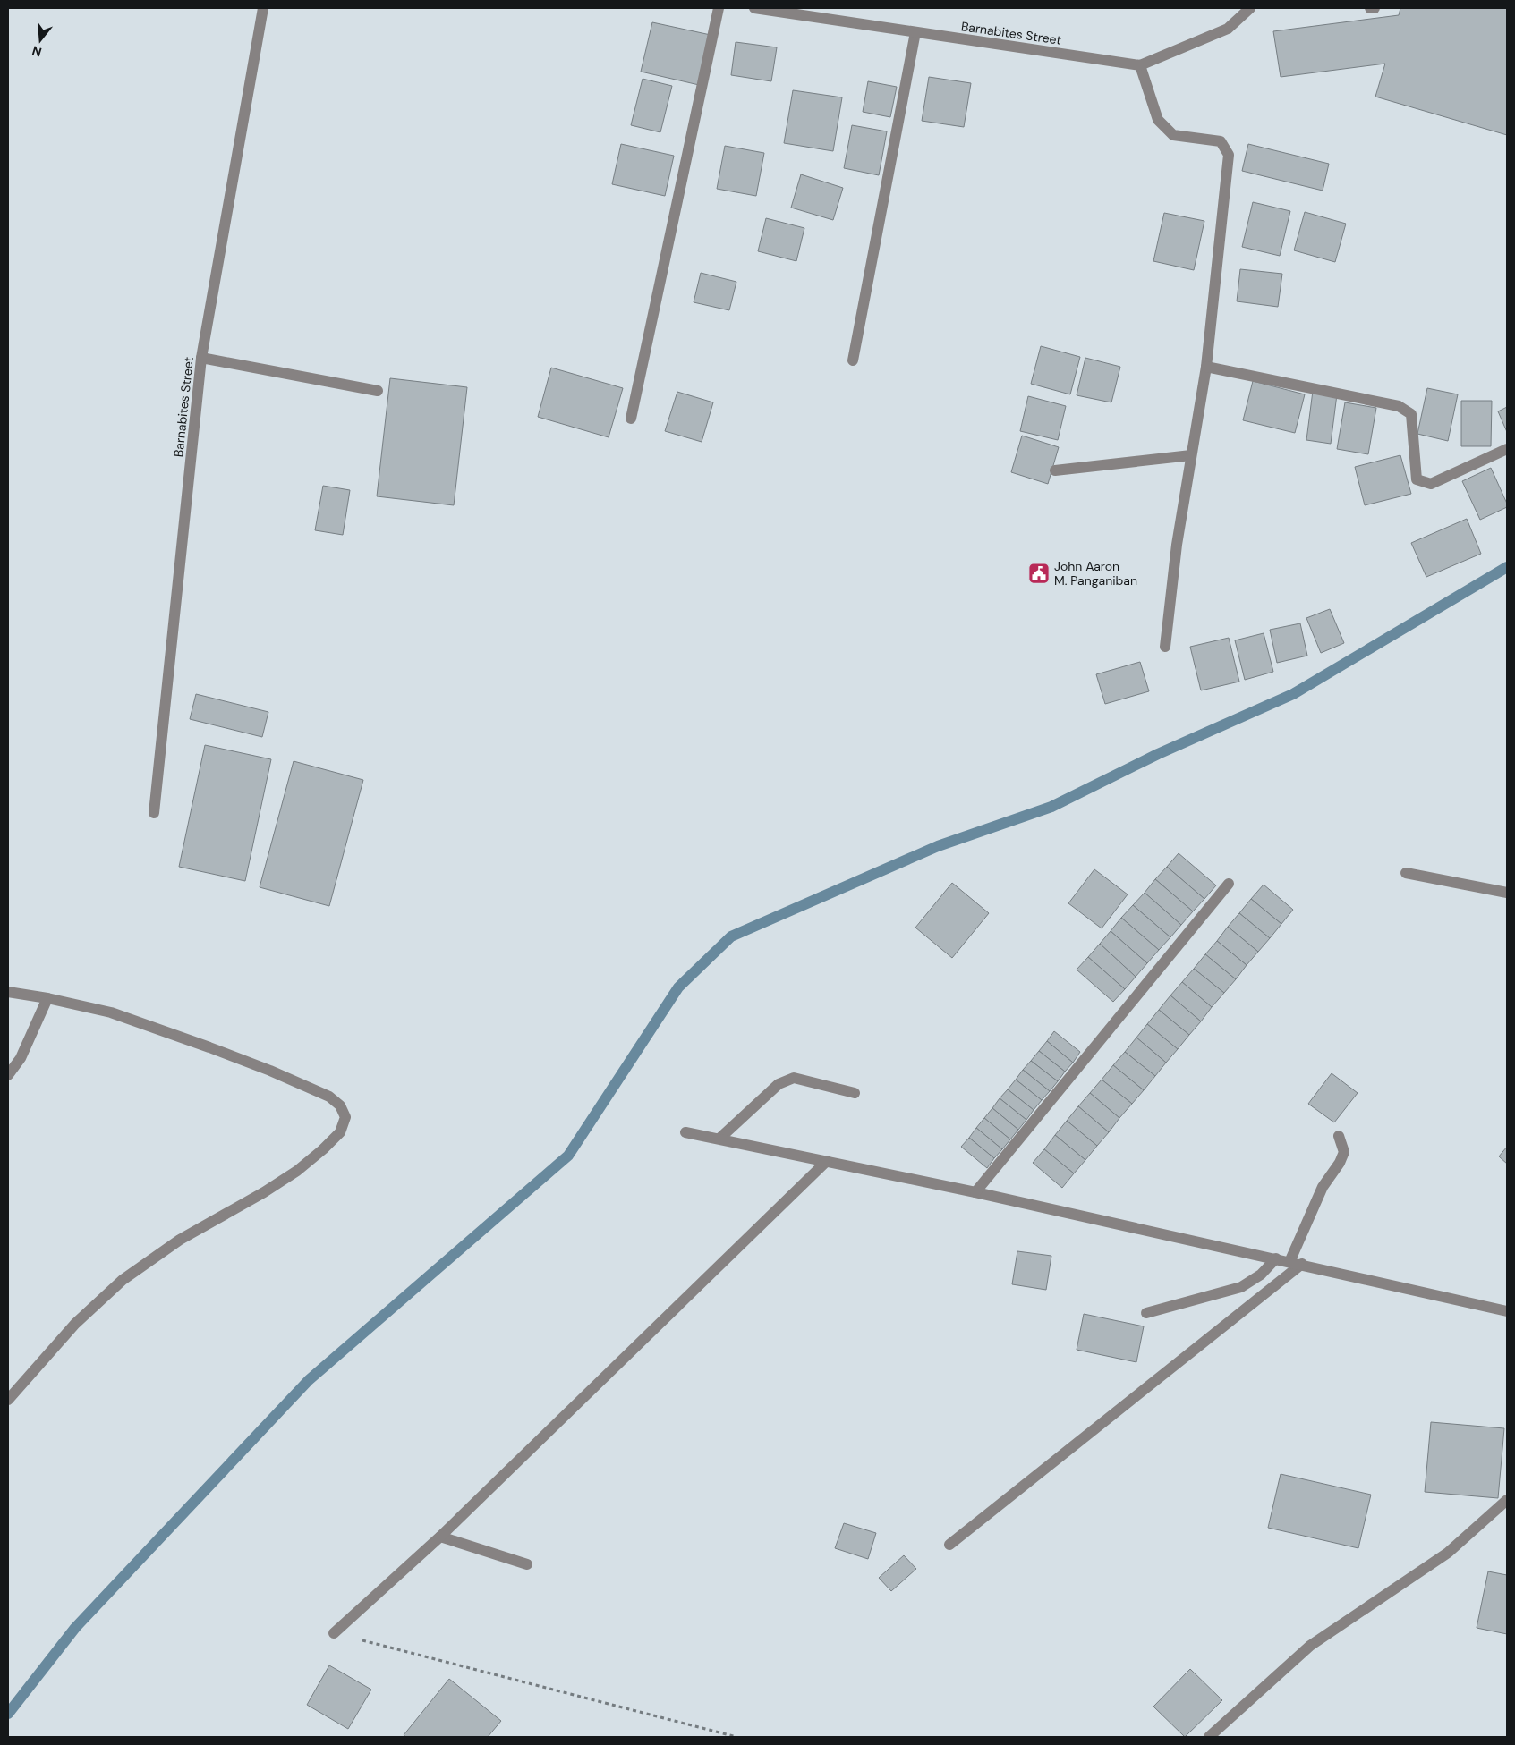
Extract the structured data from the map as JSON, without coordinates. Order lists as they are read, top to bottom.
{
  "streets": {
    "street": ["Barnabites Street"]
  },
  "places": {
    "public building": ["John Aaron M. Panganiban"]
  },
  "north": "bottom"
}
